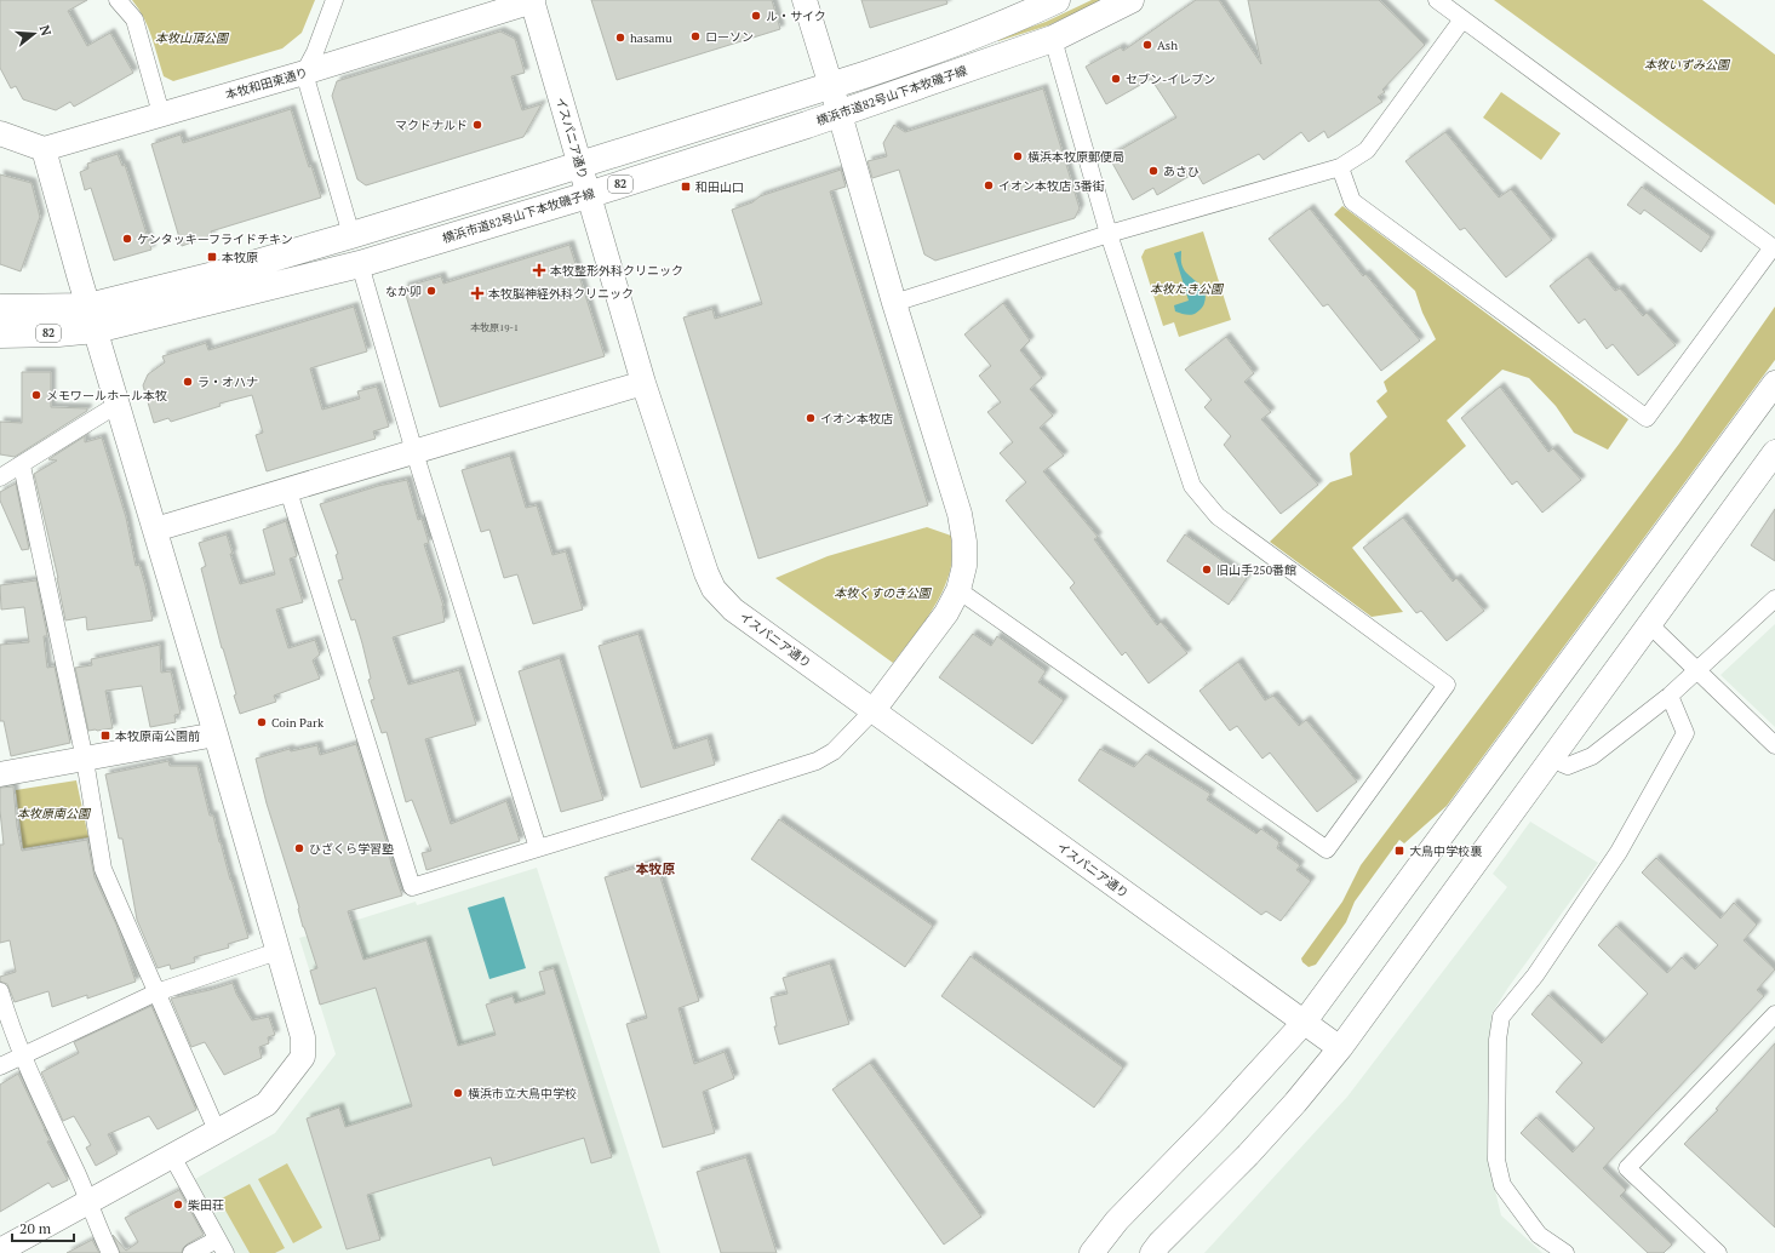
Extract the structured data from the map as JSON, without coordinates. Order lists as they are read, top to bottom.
{
  "streets": {
    "main road": ["横浜市道82号山下本牧磯子線", "82"],
    "street": ["本牧和田東通り", "イスパニア通り"]
  },
  "crossings": [
    ["本牧和田東通り", "イスパニア通り"],
    ["横浜市道82号山下本牧磯子線", "イスパニア通り"]
  ],
  "districts": ["本牧原"],
  "parks": [
    "本牧山頂公園",
    "本牧いずみ公園",
    "本牧たき公園",
    "本牧くすのき公園",
    "本牧原南公園"
  ],
  "places": {
    "other": [
      "ル・サイク",
      "ローソン",
      "hasamu",
      "Ash",
      "セブン-イレブン",
      "マクドナルド",
      "横浜本牧原郵便局",
      "あさひ",
      "イオン本牧店 3番街",
      "ケンタッキーフライドチキン",
      "なか卯",
      "ラ・オハナ",
      "メモワールホール本牧",
      "イオン本牧店",
      "旧山手250番館",
      "Coin Park",
      "ひざくら学習塾",
      "横浜市立大鳥中学校",
      "柴田荘"
    ],
    "transit": [
      "和田山口",
      "本牧原",
      "本牧原南公園前",
      "大鳥中学校裏"
    ],
    "health": ["本牧整形外科クリニック", "本牧脳神経外科クリニック"]
  },
  "house_numbers": ["本牧原19-1"],
  "scale_bar": "20 m",
  "north": "right"
}
